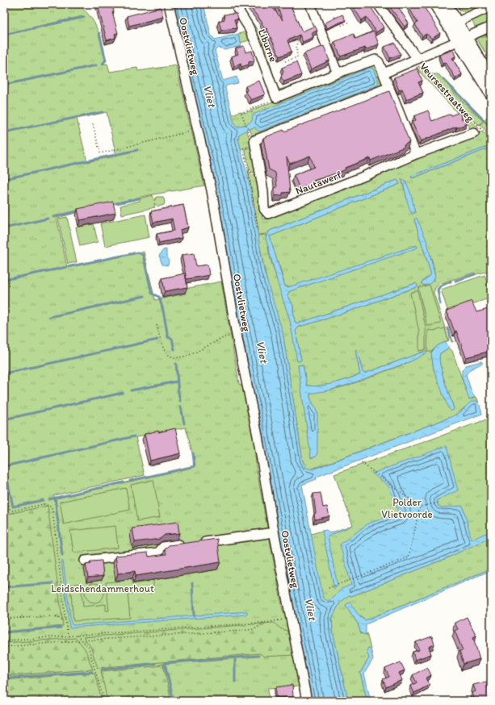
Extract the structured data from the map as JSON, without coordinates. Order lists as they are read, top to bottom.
{
  "streets": {
    "street": ["Liburne", "Oostvlietweg", "Nautawerf"],
    "path": ["Veursestraatweg"]
  },
  "water": ["Vliet"],
  "parks": ["Polder Vlietvoorde", "Leidschendammerhout"]
}
